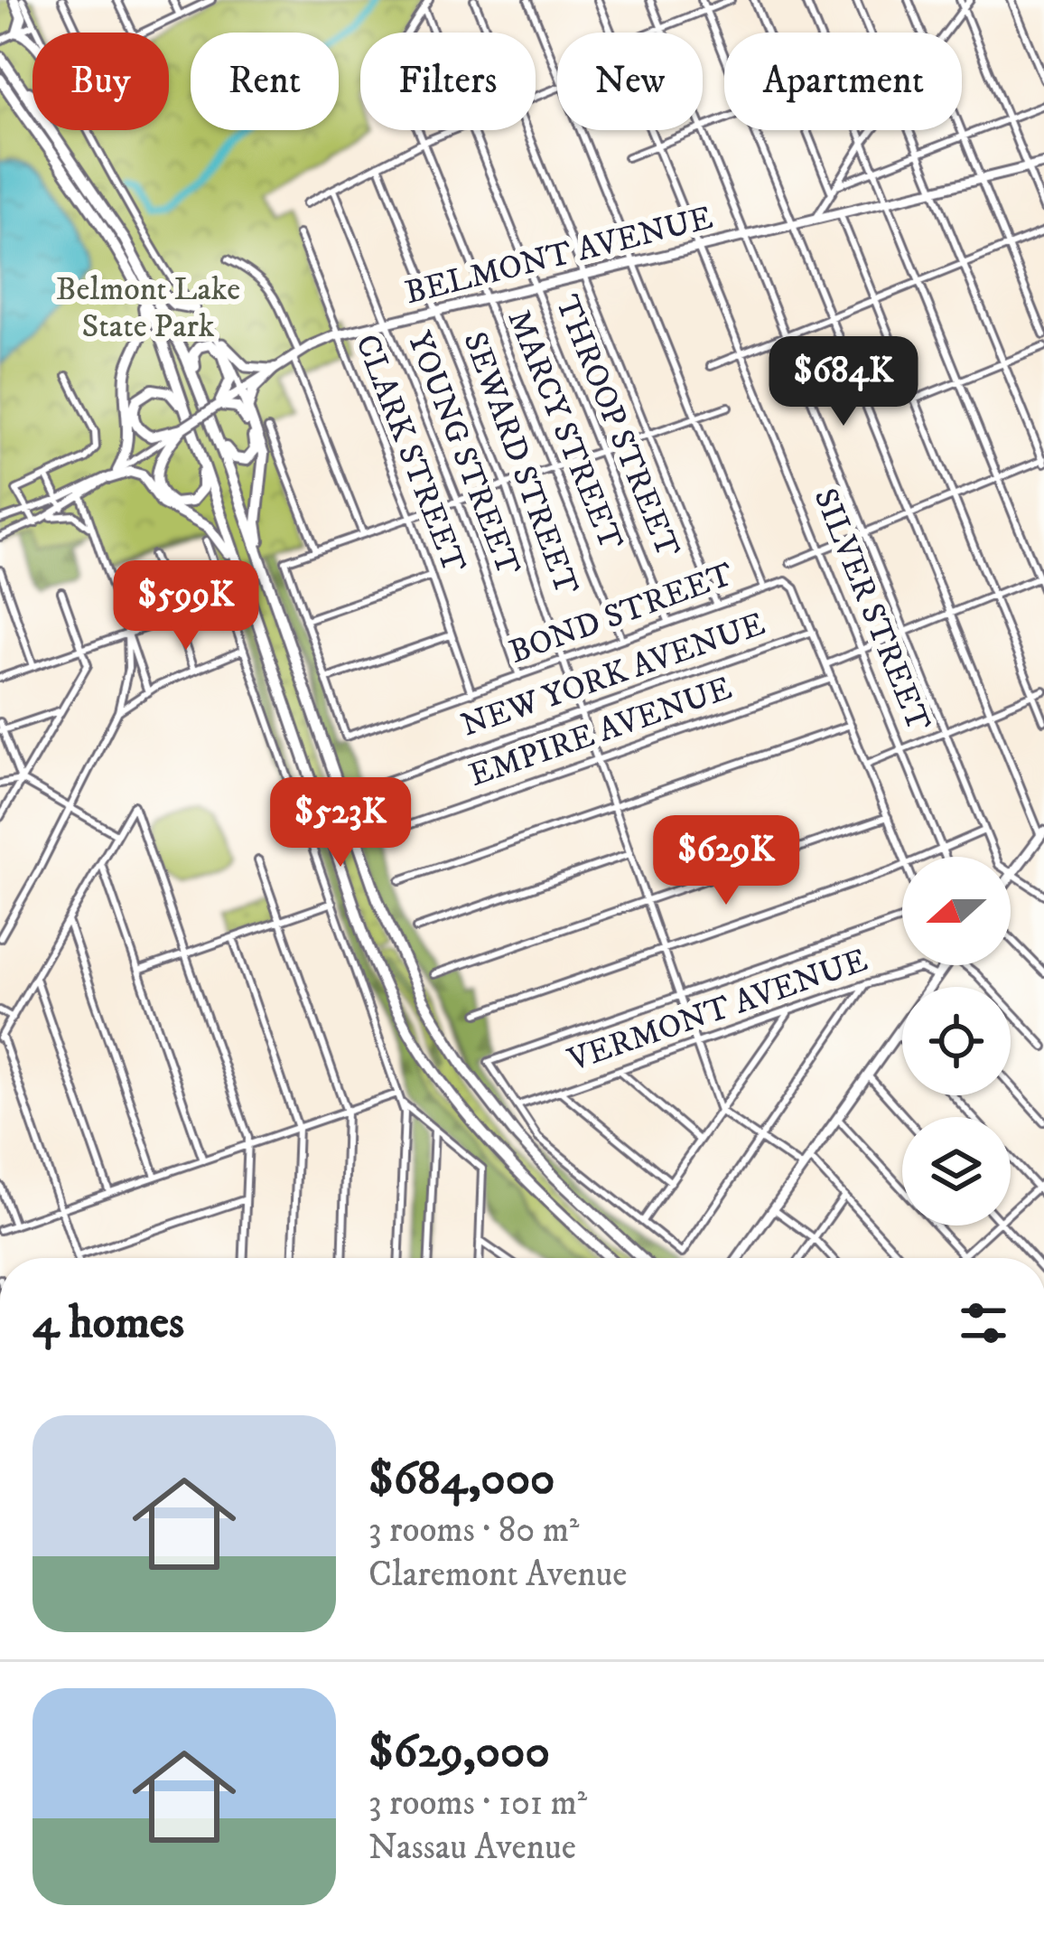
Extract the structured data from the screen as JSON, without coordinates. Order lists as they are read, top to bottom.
{
  "streets": {
    "main road": ["BELMONT AVENUE"],
    "street": [
      "THROOP STREET",
      "MARCY STREET",
      "CLARK STREET",
      "YOUNG STREET",
      "SEWARD STREET",
      "SILVER STREET",
      "BOND STREET",
      "NEW YORK AVENUE",
      "EMPIRE AVENUE",
      "VERMONT AVENUE"
    ]
  },
  "crossings": [
    ["BELMONT AVENUE", "THROOP STREET"],
    ["BELMONT AVENUE", "MARCY STREET"],
    ["BELMONT AVENUE", "CLARK STREET"],
    ["BELMONT AVENUE", "YOUNG STREET"],
    ["BELMONT AVENUE", "SEWARD STREET"],
    ["BELMONT AVENUE", "SILVER STREET"],
    ["THROOP STREET", "MARCY STREET"],
    ["THROOP STREET", "BOND STREET"],
    ["MARCY STREET", "BOND STREET"],
    ["CLARK STREET", "BOND STREET"],
    ["YOUNG STREET", "BOND STREET"],
    ["SEWARD STREET", "BOND STREET"],
    ["SEWARD STREET", "NEW YORK AVENUE"],
    ["SEWARD STREET", "EMPIRE AVENUE"],
    ["SEWARD STREET", "VERMONT AVENUE"],
    ["BOND STREET", "NEW YORK AVENUE"]
  ],
  "parks": ["Belmont Lake State Park"],
  "north": "left",
  "page": {
    "chip": [
      "Buy",
      "Rent",
      "Filters",
      "New",
      "Apartment"
    ],
    "price": [
      "$684K",
      "$599K",
      "$523K",
      "$629K"
    ],
    "heading": "4 homes",
    "list": [
      {
        "name": "$684,000",
        "note": "3 rooms · 80 m² · Claremont Avenue"
      },
      {
        "name": "$629,000",
        "note": "3 rooms · 101 m² · Nassau Avenue"
      }
    ]
  }
}
